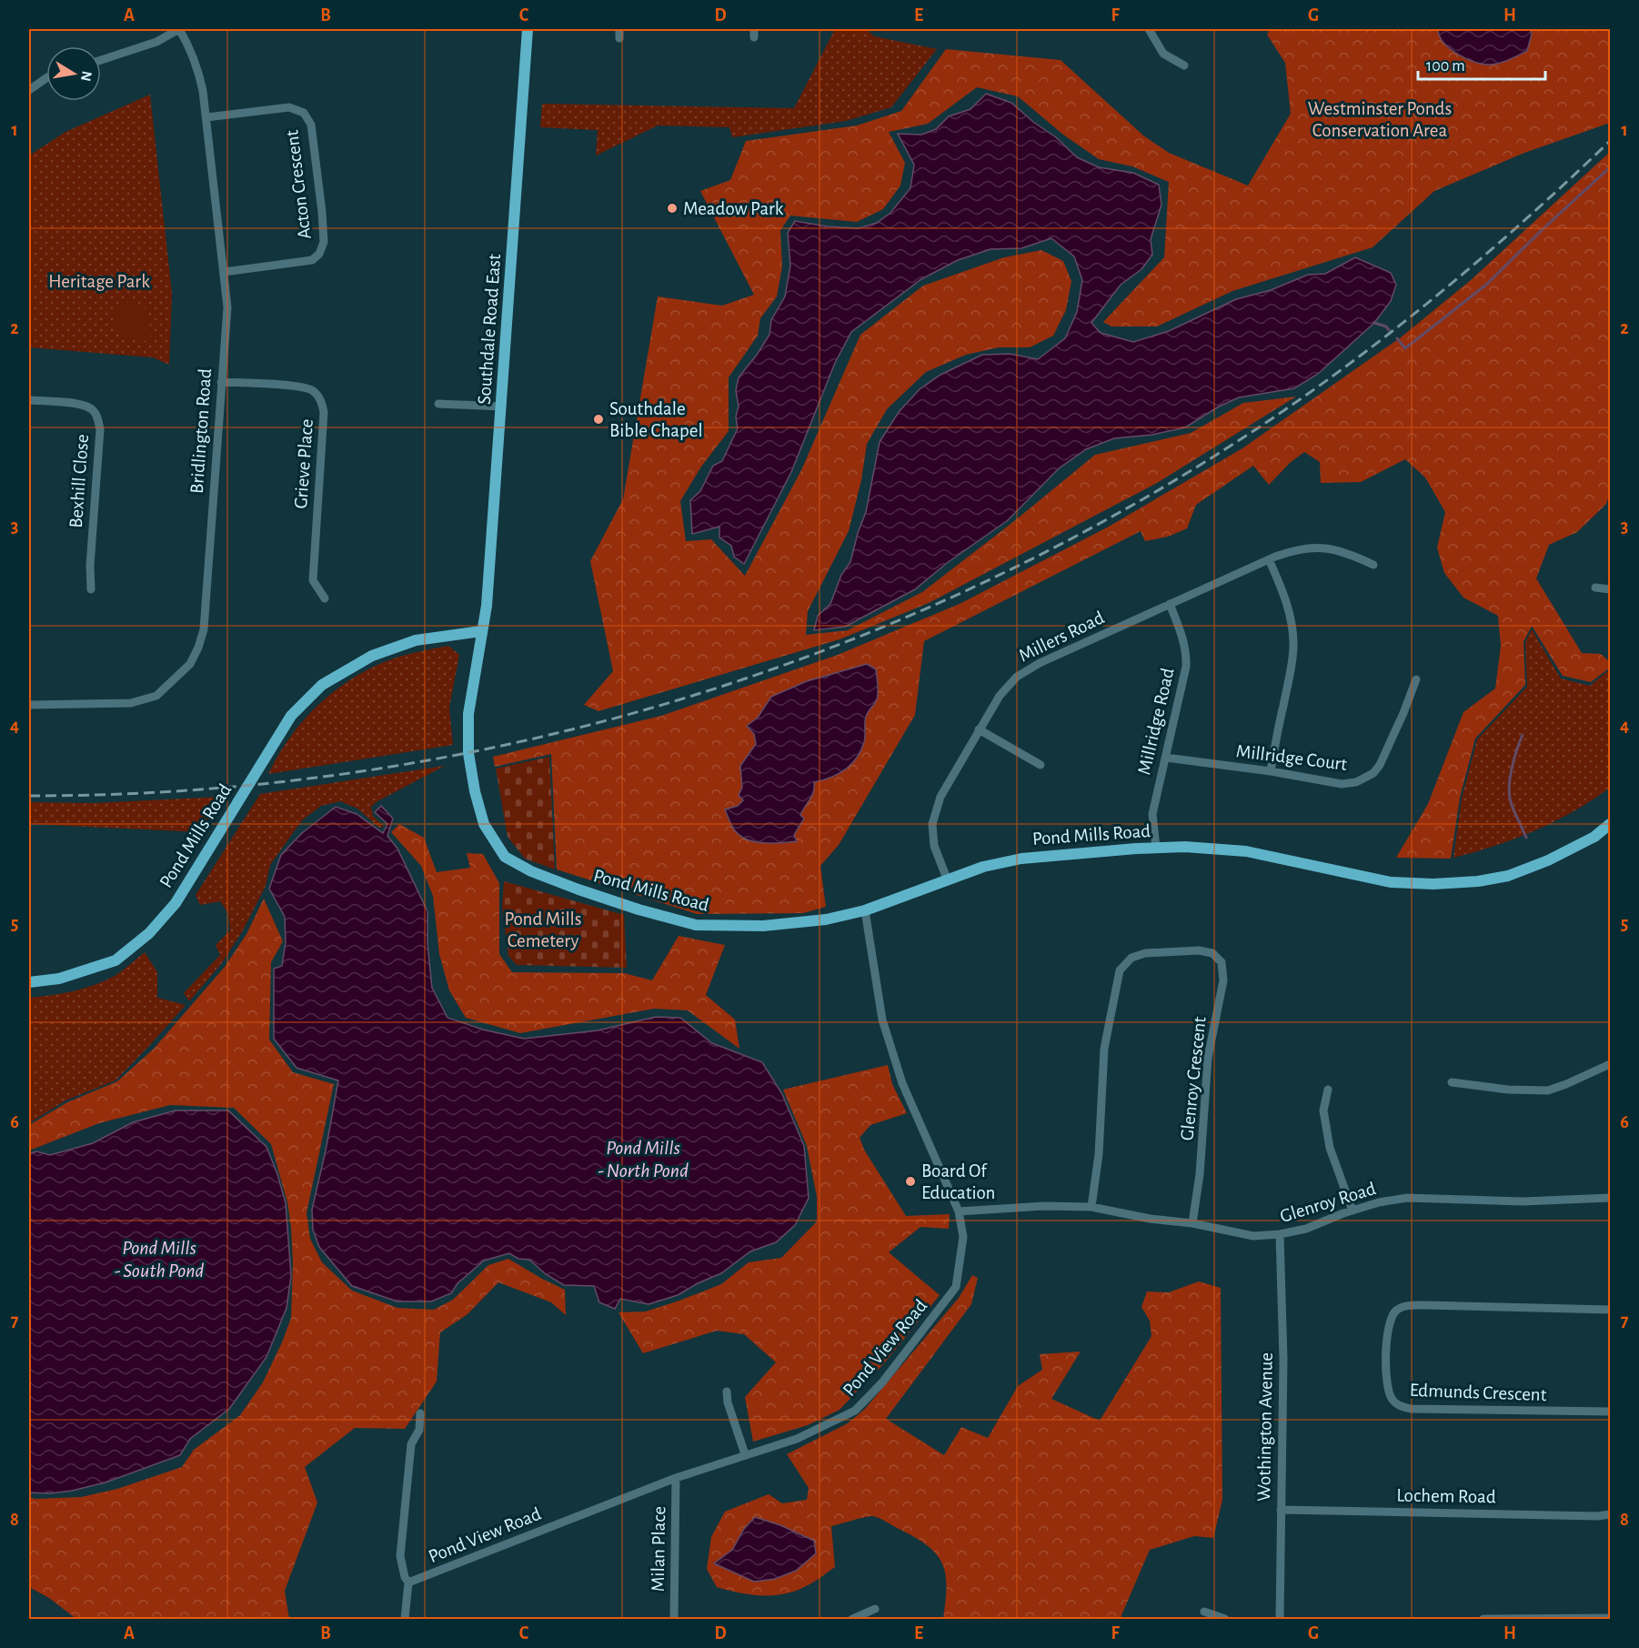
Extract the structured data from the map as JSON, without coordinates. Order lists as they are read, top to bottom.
{
  "streets": {
    "main road": ["Southdale Road East", "Pond Mills Road"],
    "street": [
      "Acton Crescent",
      "Bridlington Road",
      "Grieve Place",
      "Bexhill Close",
      "Millers Road",
      "Millridge Road",
      "Millridge Court",
      "Glenroy Crescent",
      "Glenroy Road",
      "Pond View Road",
      "Edmunds Crescent",
      "Wothington Avenue",
      "Lochem Road",
      "Milan Place"
    ]
  },
  "crossings": [
    ["Acton Crescent", "Bridlington Road"],
    ["Southdale Road East", "Pond Mills Road"],
    ["Bridlington Road", "Grieve Place"],
    ["Millers Road", "Millridge Road"],
    ["Millers Road", "Pond Mills Road"],
    ["Millridge Road", "Millridge Court"],
    ["Millridge Road", "Pond Mills Road"],
    ["Pond Mills Road", "Pond View Road"],
    ["Glenroy Crescent", "Glenroy Road"],
    ["Glenroy Road", "Pond View Road"],
    ["Glenroy Road", "Wothington Avenue"],
    ["Pond View Road", "Milan Place"],
    ["Wothington Avenue", "Lochem Road"]
  ],
  "water": ["Pond Mills - North Pond", "Pond Mills - South Pond"],
  "parks": ["Westminster Ponds Conservation Area", "Heritage Park", "Pond Mills Cemetery"],
  "places": ["Meadow Park", "Southdale Bible Chapel", "Board Of Education"],
  "scale_bar": "100 m",
  "north": "right",
  "grid": {
    "columns": [
      "A",
      "B",
      "C",
      "D",
      "E",
      "F",
      "G",
      "H"
    ],
    "rows": [
      "1",
      "2",
      "3",
      "4",
      "5",
      "6",
      "7",
      "8"
    ]
  }
}
